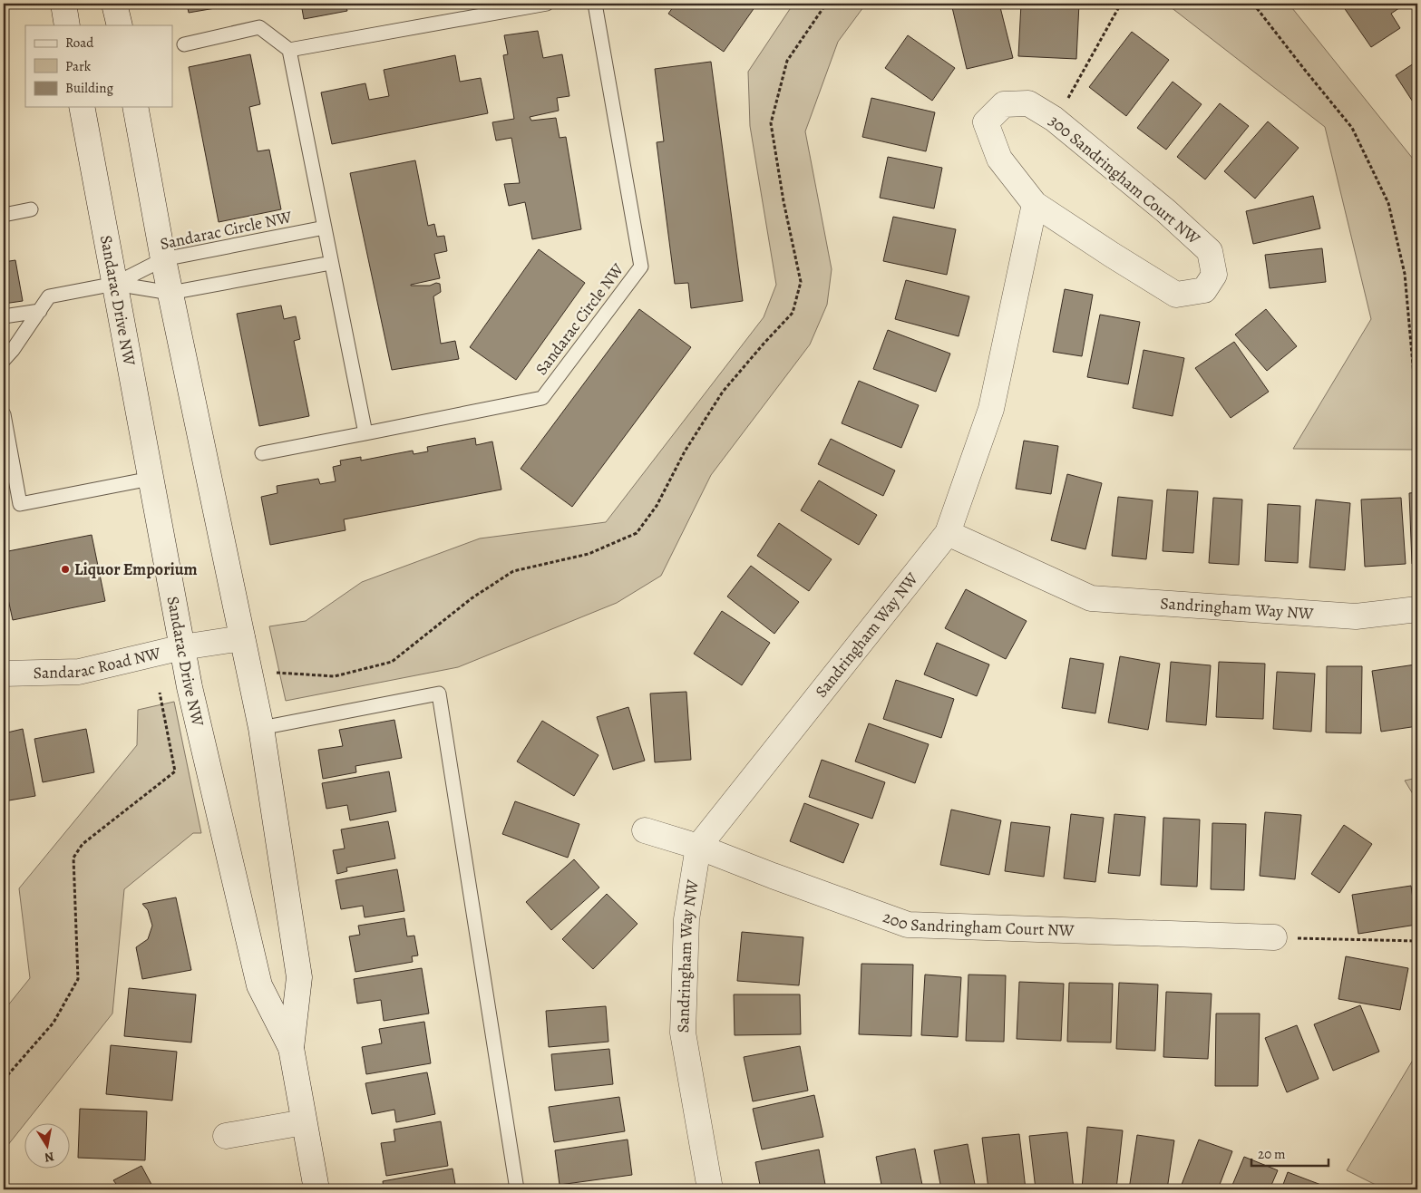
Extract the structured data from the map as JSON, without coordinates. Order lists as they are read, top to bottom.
{
  "streets": {
    "street": [
      "300 Sandringham Court NW",
      "Sandarac Drive NW",
      "Sandringham Way NW",
      "Sandarac Road NW",
      "200 Sandringham Court NW"
    ],
    "lane": ["Sandarac Circle NW"]
  },
  "crossings": [
    ["Sandarac Circle NW", "Sandarac Drive NW"],
    ["Sandarac Drive NW", "Sandarac Road NW"],
    ["Sandringham Way NW", "200 Sandringham Court NW"]
  ],
  "places": ["Liquor Emporium"],
  "legend": ["Road", "Park", "Building"],
  "scale_bar": "20 m",
  "north": "bottom"
}
